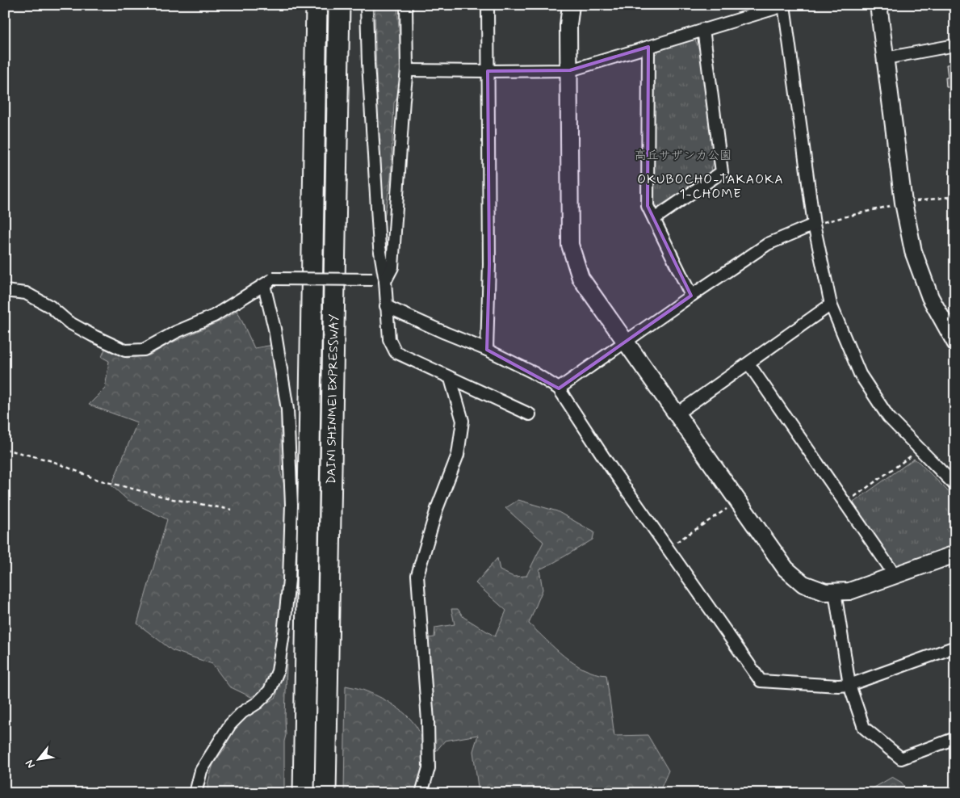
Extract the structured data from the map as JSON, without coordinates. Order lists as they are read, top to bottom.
{
  "streets": {
    "highway": ["DAINI SHINMEI EXPRESSWAY"]
  },
  "districts": ["OKUBOCHO-TAKAOKA 1-CHOME"],
  "parks": ["高丘サザンカ公園"],
  "north": "bottom left"
}
